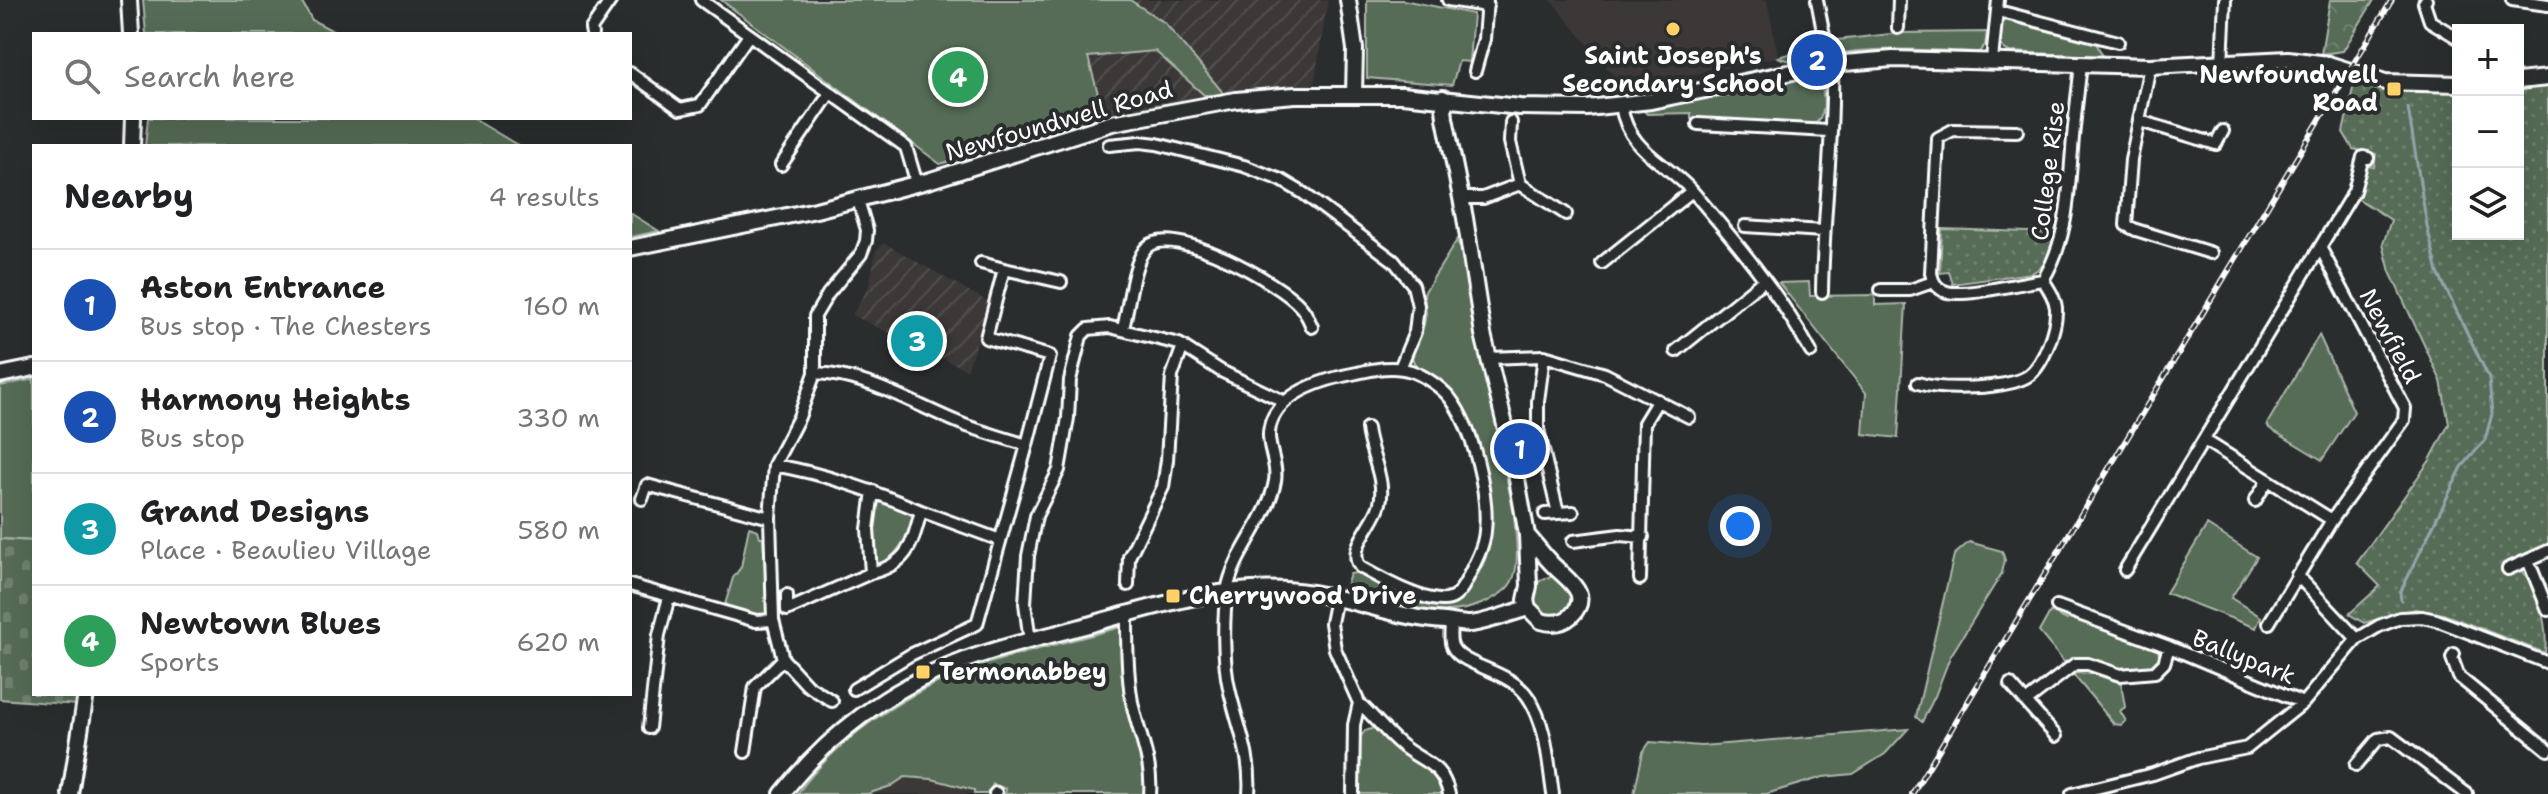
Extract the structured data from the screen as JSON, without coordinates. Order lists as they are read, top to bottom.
{
  "streets": {
    "main road": ["Newfoundwell Road"],
    "street": ["College Rise", "Newfield", "Ballypark"]
  },
  "crossings": [
    ["Newfoundwell Road", "College Rise"]
  ],
  "places": {
    "other": ["Saint Joseph's Secondary School"],
    "transit": ["Newfoundwell Road", "Cherrywood Drive", "Termonabbey"]
  },
  "page": {
    "map_buttons": ["+", "−"],
    "pins": [
      "2",
      "4",
      "3",
      "1"
    ],
    "search": "Search here",
    "heading": ["Nearby", "4 results"],
    "list": [
      {
        "mark": "1",
        "name": "Aston Entrance",
        "note": "Bus stop · The Chesters",
        "value": "160 m"
      },
      {
        "mark": "2",
        "name": "Harmony Heights",
        "note": "Bus stop",
        "value": "330 m"
      },
      {
        "mark": "3",
        "name": "Grand Designs",
        "note": "Place · Beaulieu Village",
        "value": "580 m"
      },
      {
        "mark": "4",
        "name": "Newtown Blues",
        "note": "Sports",
        "value": "620 m"
      }
    ]
  }
}
